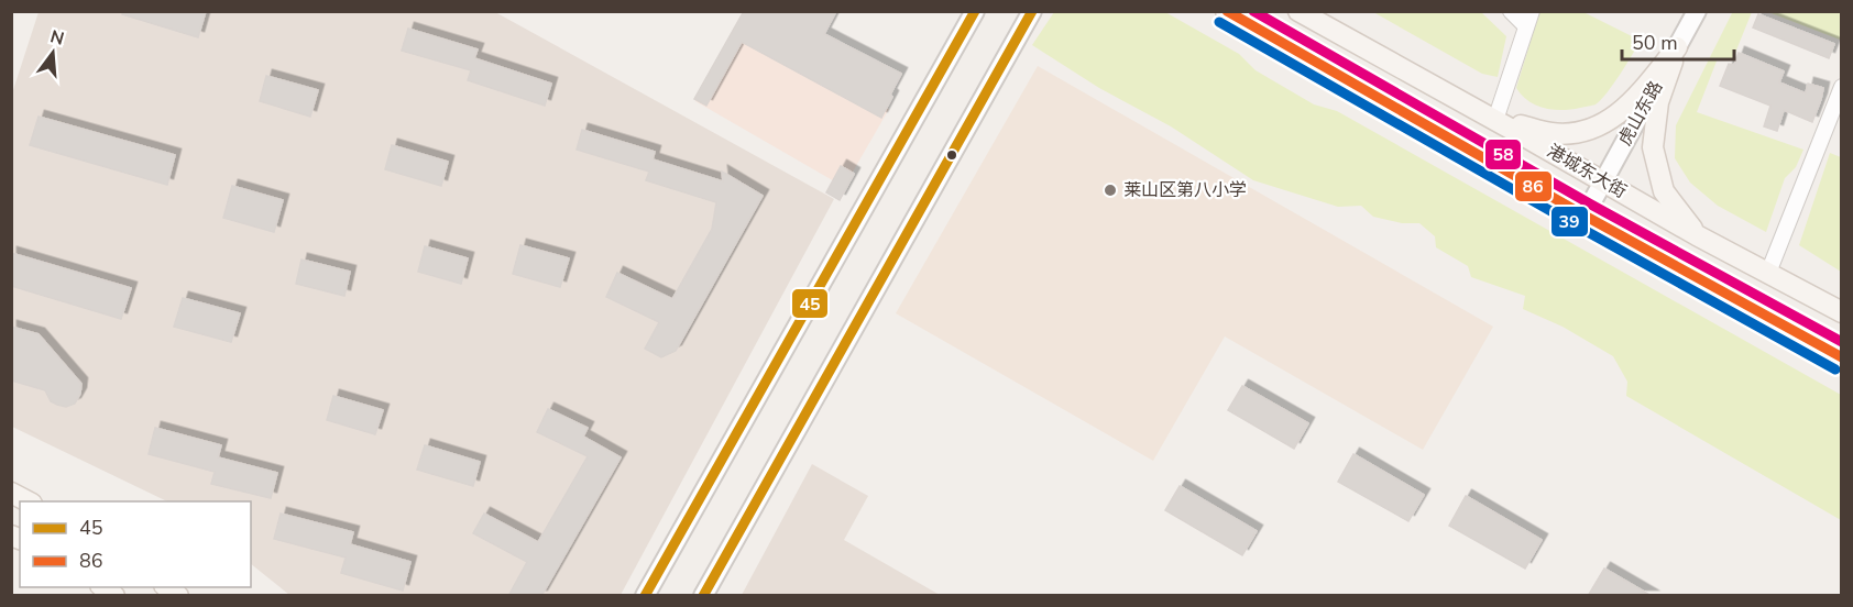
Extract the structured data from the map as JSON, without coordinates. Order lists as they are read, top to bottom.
{
  "streets": {
    "main road": ["港城东大街"],
    "street": ["虎山东路"]
  },
  "crossings": [
    ["虎山东路", "港城东大街"]
  ],
  "places": ["莱山区第八小学"],
  "lines": [
    "transit line 45",
    "transit line 86",
    "transit line 58",
    "transit line 39"
  ],
  "legend": ["45", "86"],
  "scale_bar": "50 m",
  "north": "top"
}
